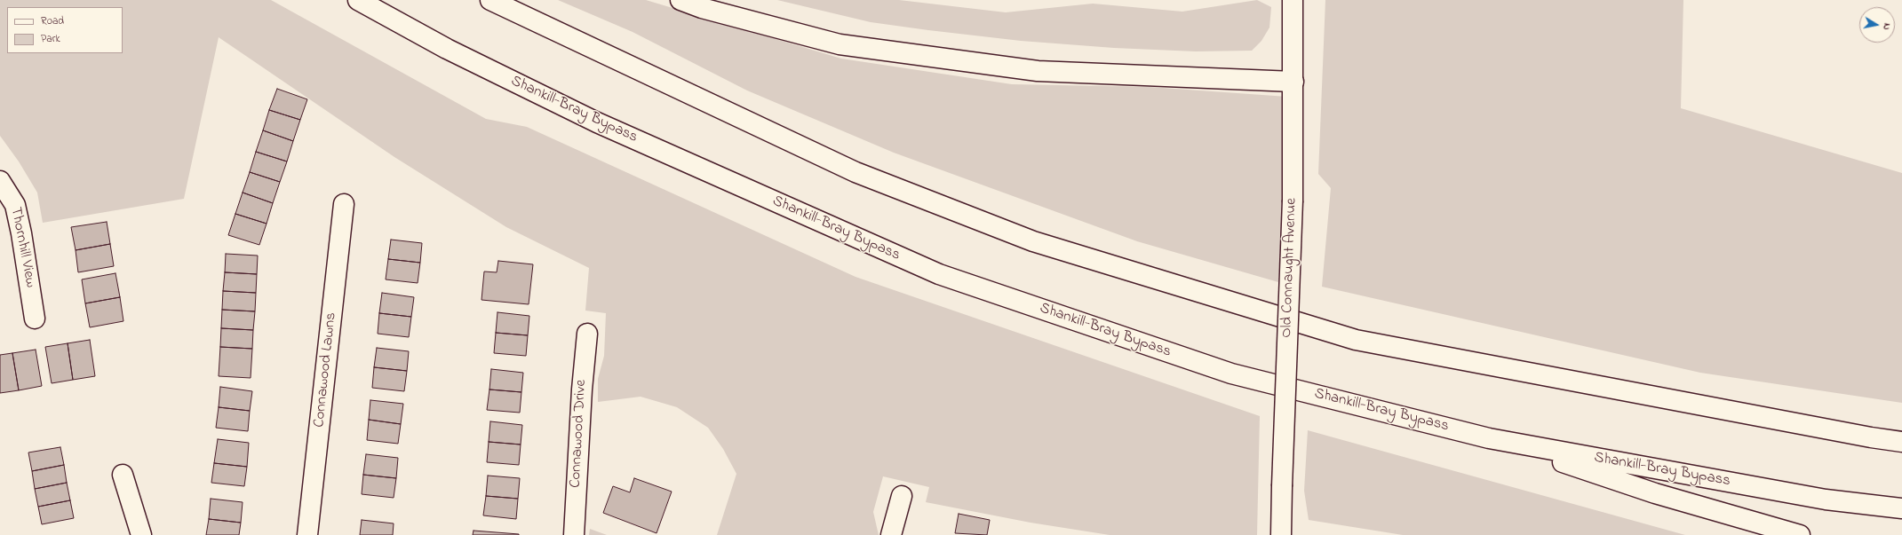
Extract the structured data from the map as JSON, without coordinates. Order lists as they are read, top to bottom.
{
  "streets": {
    "main road": [
      "Shankill-Bray Bypass",
      "Thornhill View",
      "Old Connaught Avenue",
      "Connawood Lawns",
      "Connawood Drive"
    ]
  },
  "legend": ["Road", "Park"],
  "north": "right"
}
